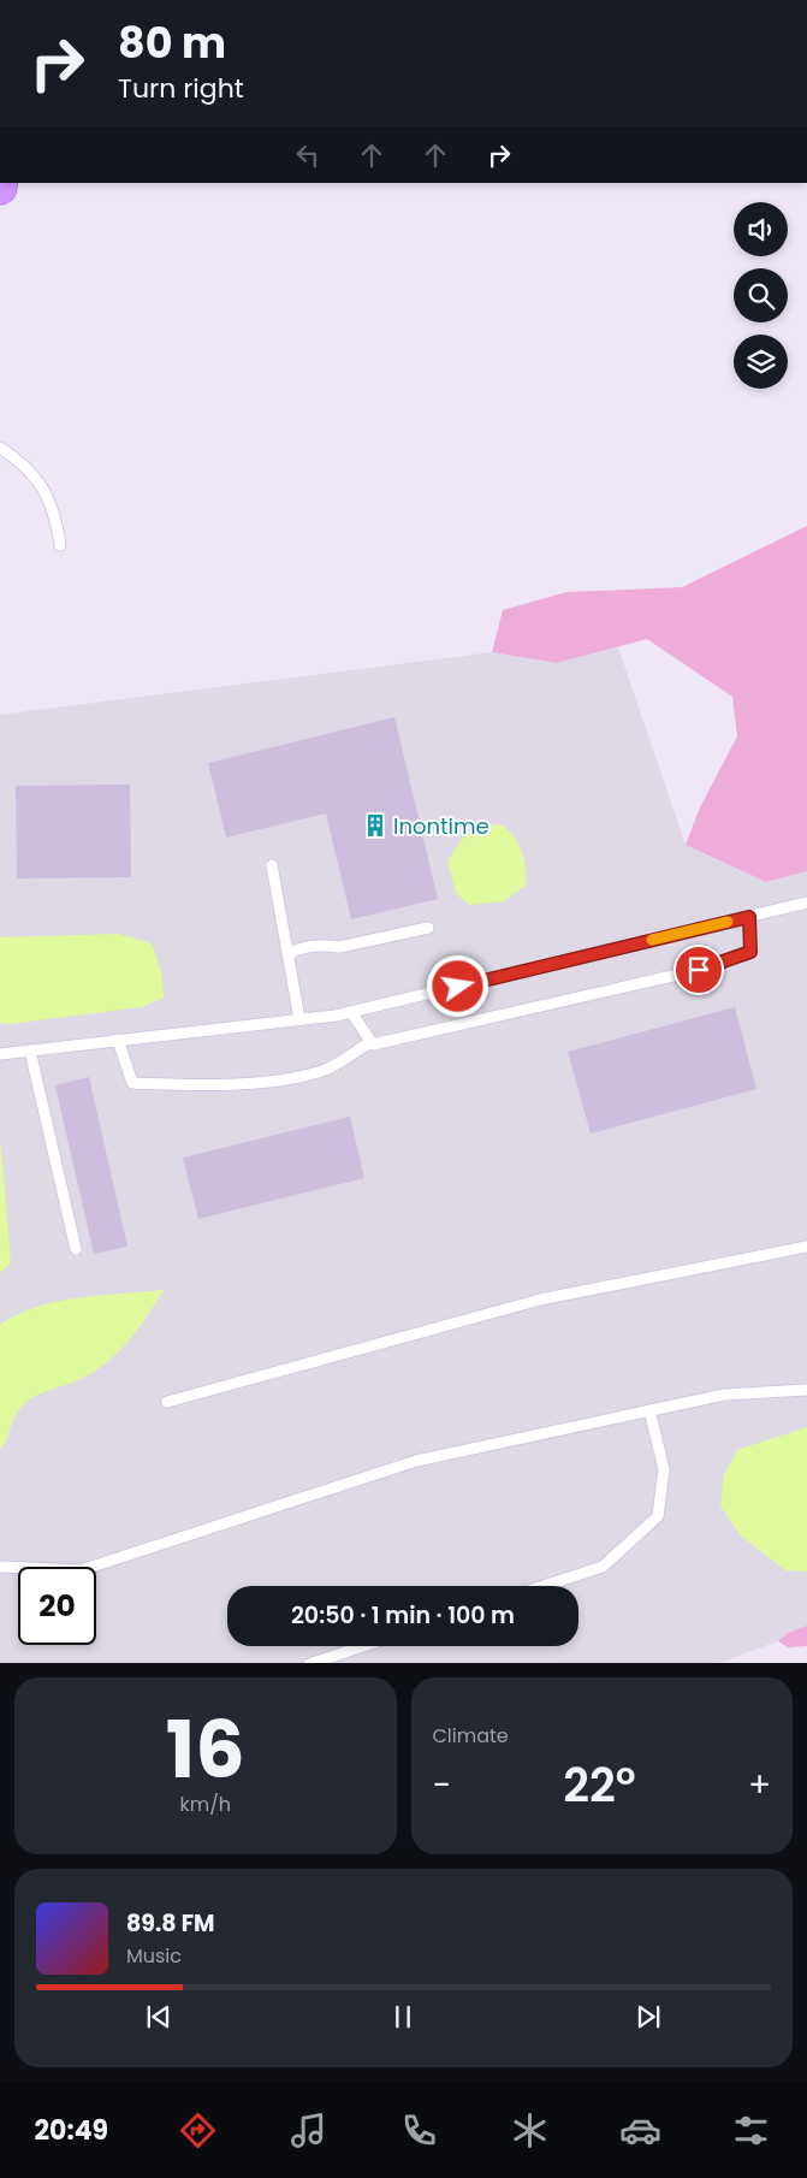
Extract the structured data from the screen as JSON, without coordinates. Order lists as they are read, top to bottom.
{
  "places": {
    "building": ["Inontime"]
  },
  "page": {
    "turn": ["80 m", "Turn right"],
    "limit": "20",
    "trip": "20:50 · 1 min · 100 m",
    "tile": [
      ["16", "km/h"],
      "Climate"
    ],
    "heat": ["−", "22°", "+"],
    "song": ["89.8 FM", "Music"],
    "tabs": "20:49"
  }
}
